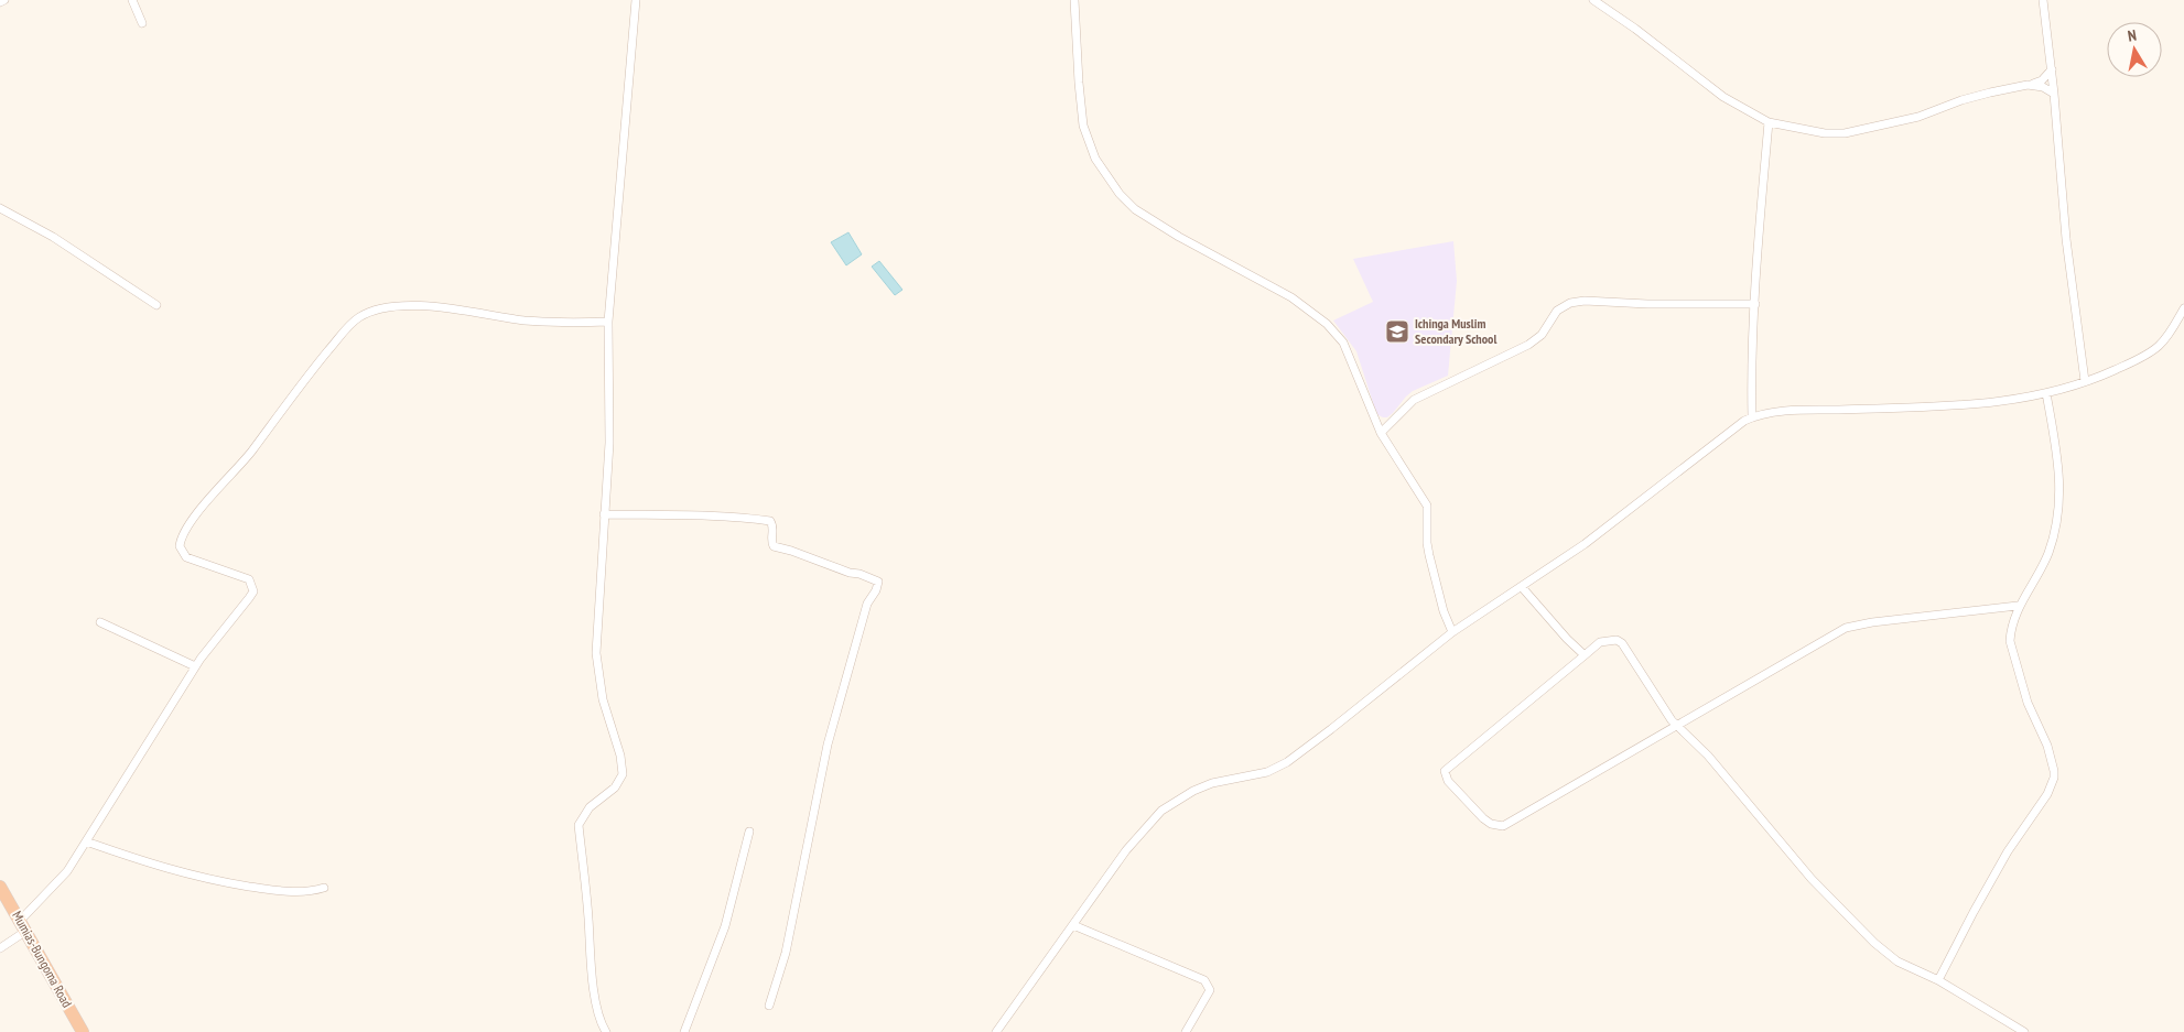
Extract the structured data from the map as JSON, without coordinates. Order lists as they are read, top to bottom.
{
  "streets": {
    "highway": ["Mumias-Bungoma Road"]
  },
  "places": {
    "school or university": ["Ichinga Muslim Secondary School"]
  },
  "north": "top"
}
